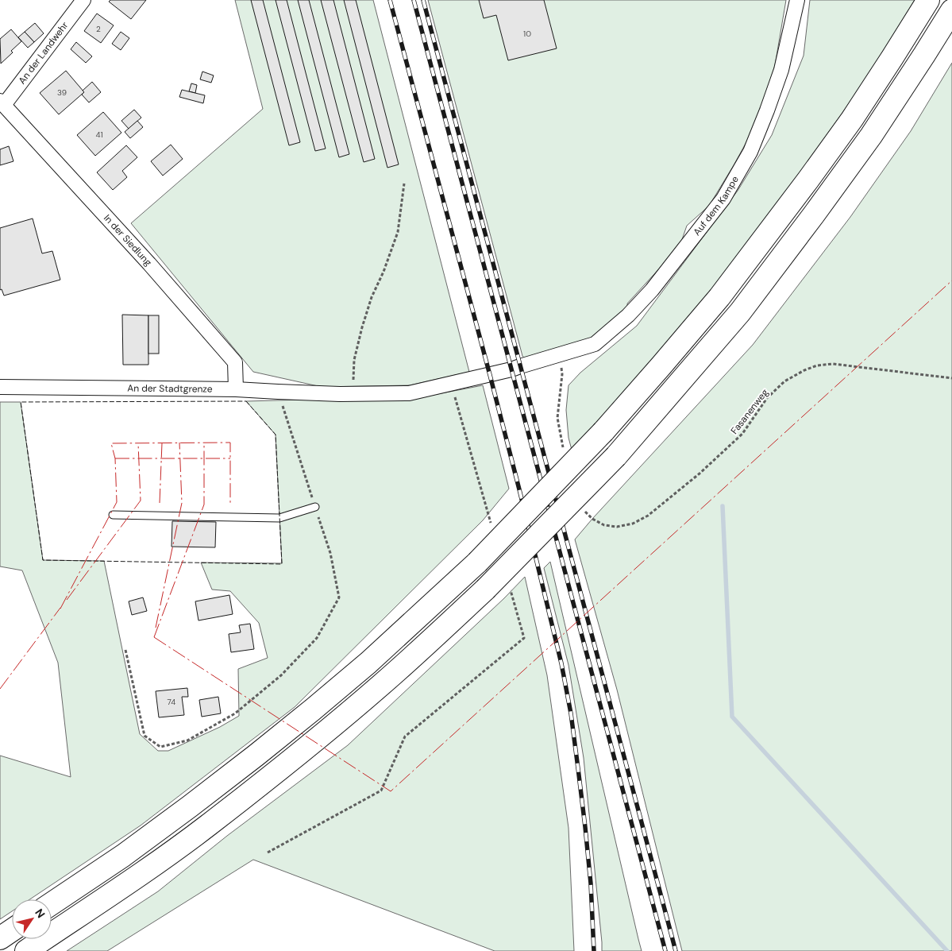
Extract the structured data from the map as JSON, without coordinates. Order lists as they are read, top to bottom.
{
  "streets": {
    "street": [
      "An der Landwehr",
      "Auf dem Kampe",
      "In der Siedlung",
      "An der Stadtgrenze"
    ],
    "path": ["Fasanenweg"]
  },
  "crossings": [
    ["An der Landwehr", "In der Siedlung"],
    ["Auf dem Kampe", "An der Stadtgrenze"],
    ["In der Siedlung", "An der Stadtgrenze"]
  ],
  "house_numbers": [
    "2",
    "10",
    "39",
    "41",
    "74"
  ],
  "north": "top right"
}
